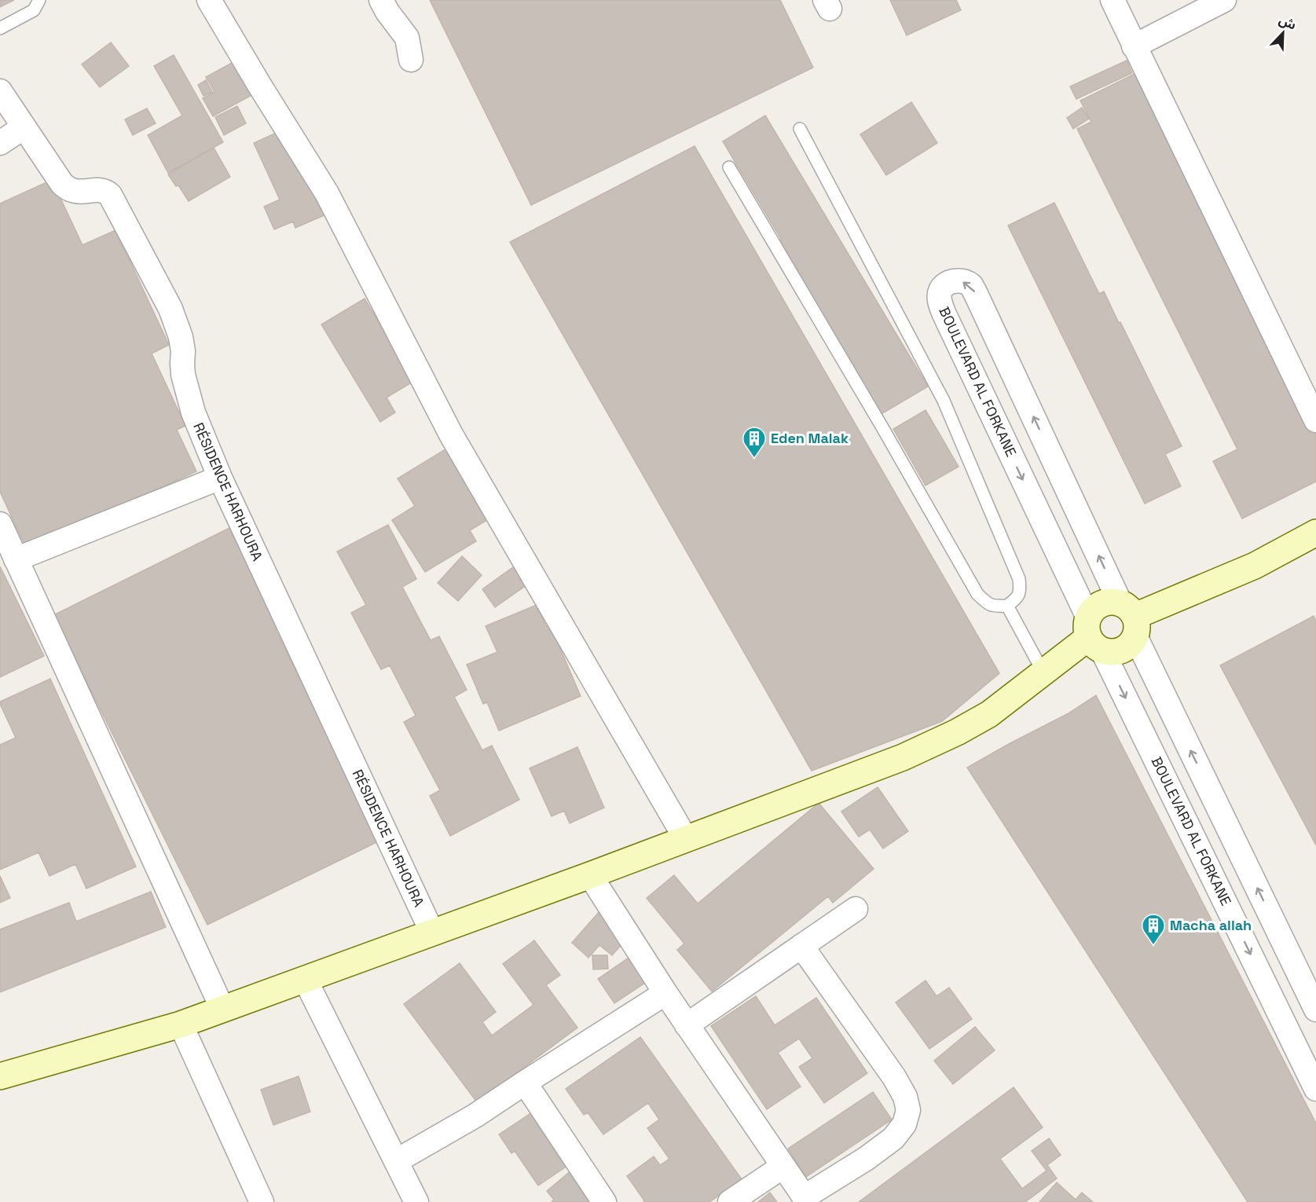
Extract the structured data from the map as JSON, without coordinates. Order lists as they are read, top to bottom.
{
  "streets": {
    "street": ["BOULEVARD AL FORKANE", "RÉSIDENCE HARHOURA"]
  },
  "places": {
    "building": ["Eden Malak", "Macha allah"]
  },
  "north": "top right"
}
